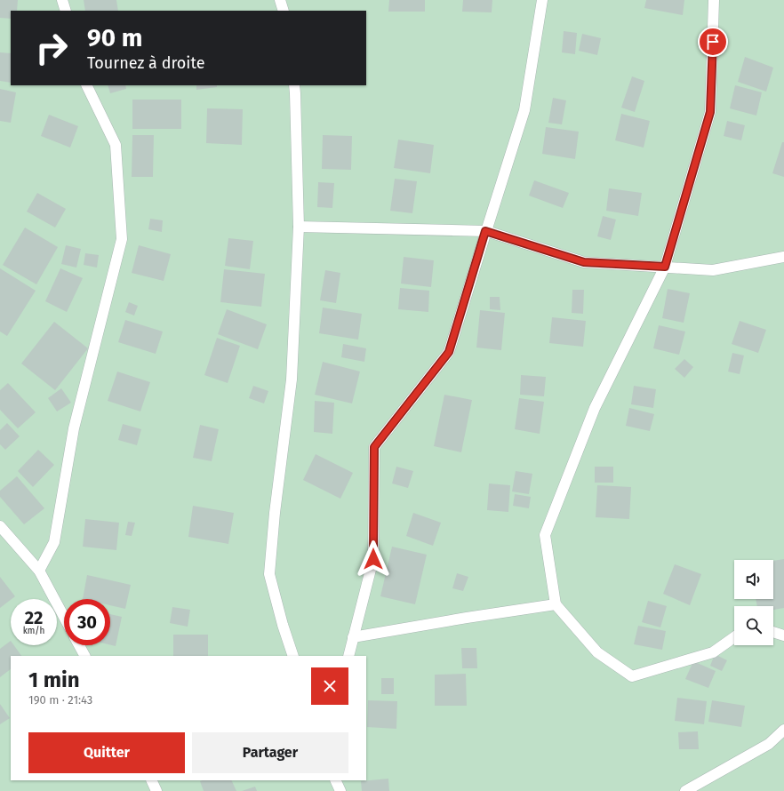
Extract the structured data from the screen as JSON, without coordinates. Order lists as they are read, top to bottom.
{
  "page": {
    "turn": ["90 m", "Tournez à droite"],
    "speed": "22 km/h",
    "limit": "30",
    "heading": ["1 min", "190 m · 21:43"],
    "buttons": ["Quitter", "Partager"]
  }
}
